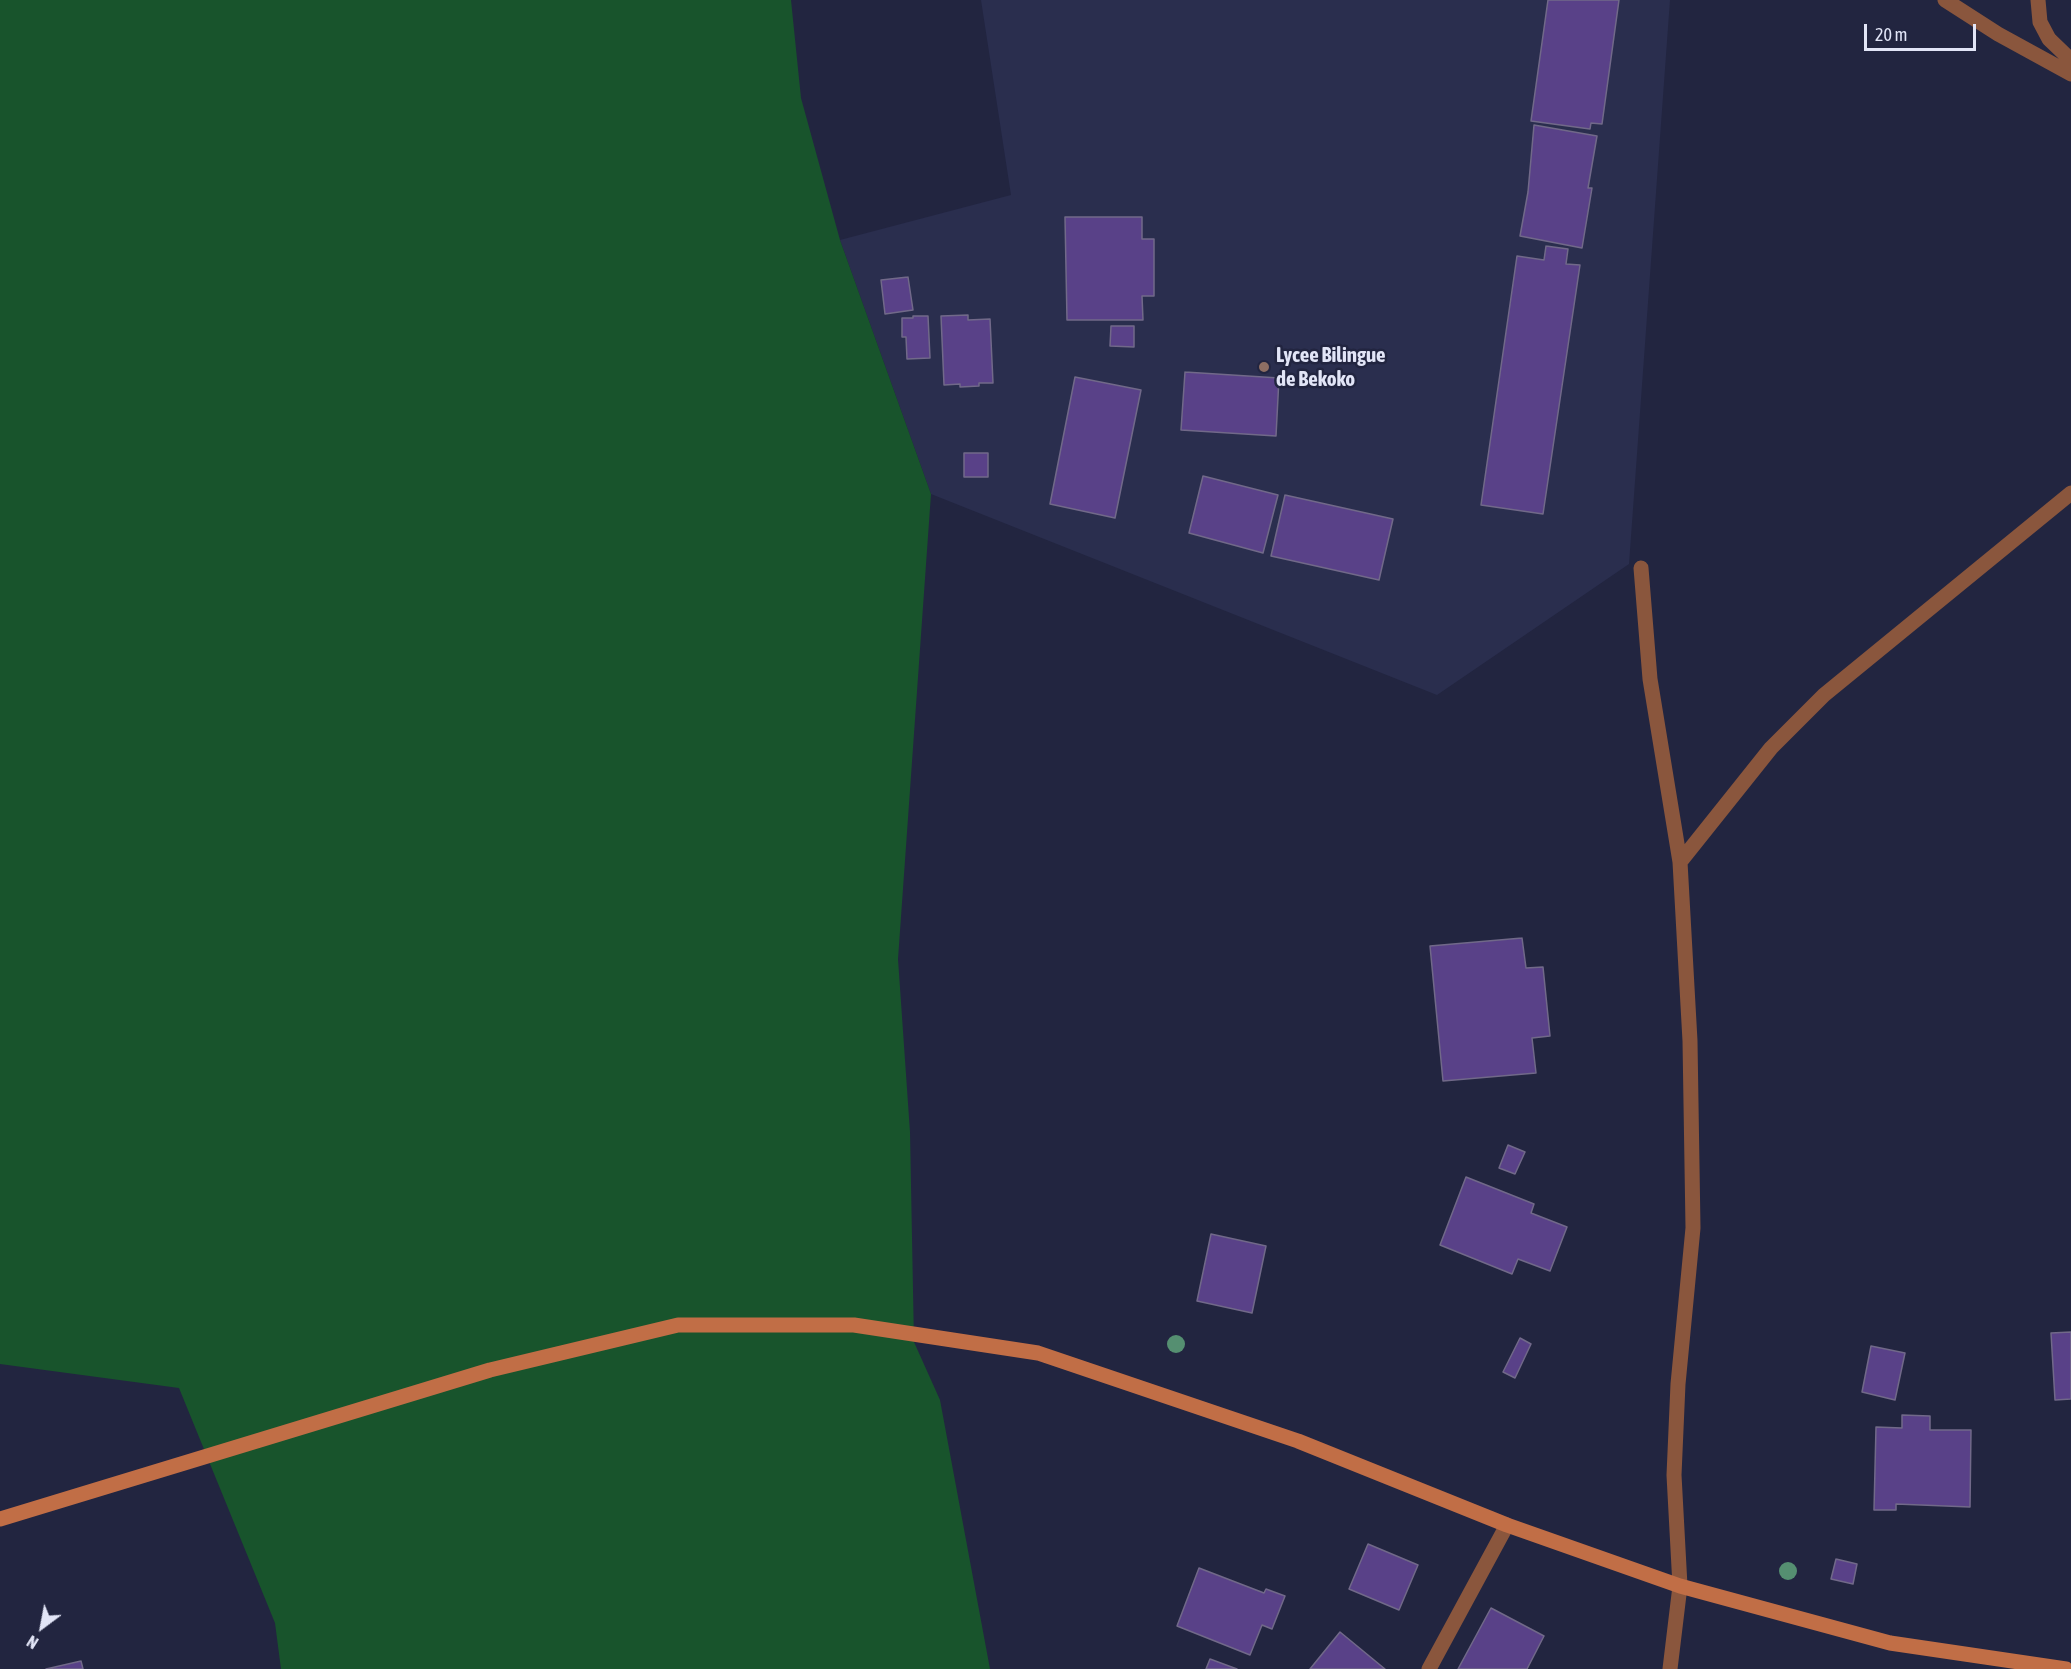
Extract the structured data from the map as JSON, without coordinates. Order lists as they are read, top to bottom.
{
  "places": ["Lycee Bilingue de Bekoko"],
  "scale_bar": "20 m",
  "north": "bottom left"
}
